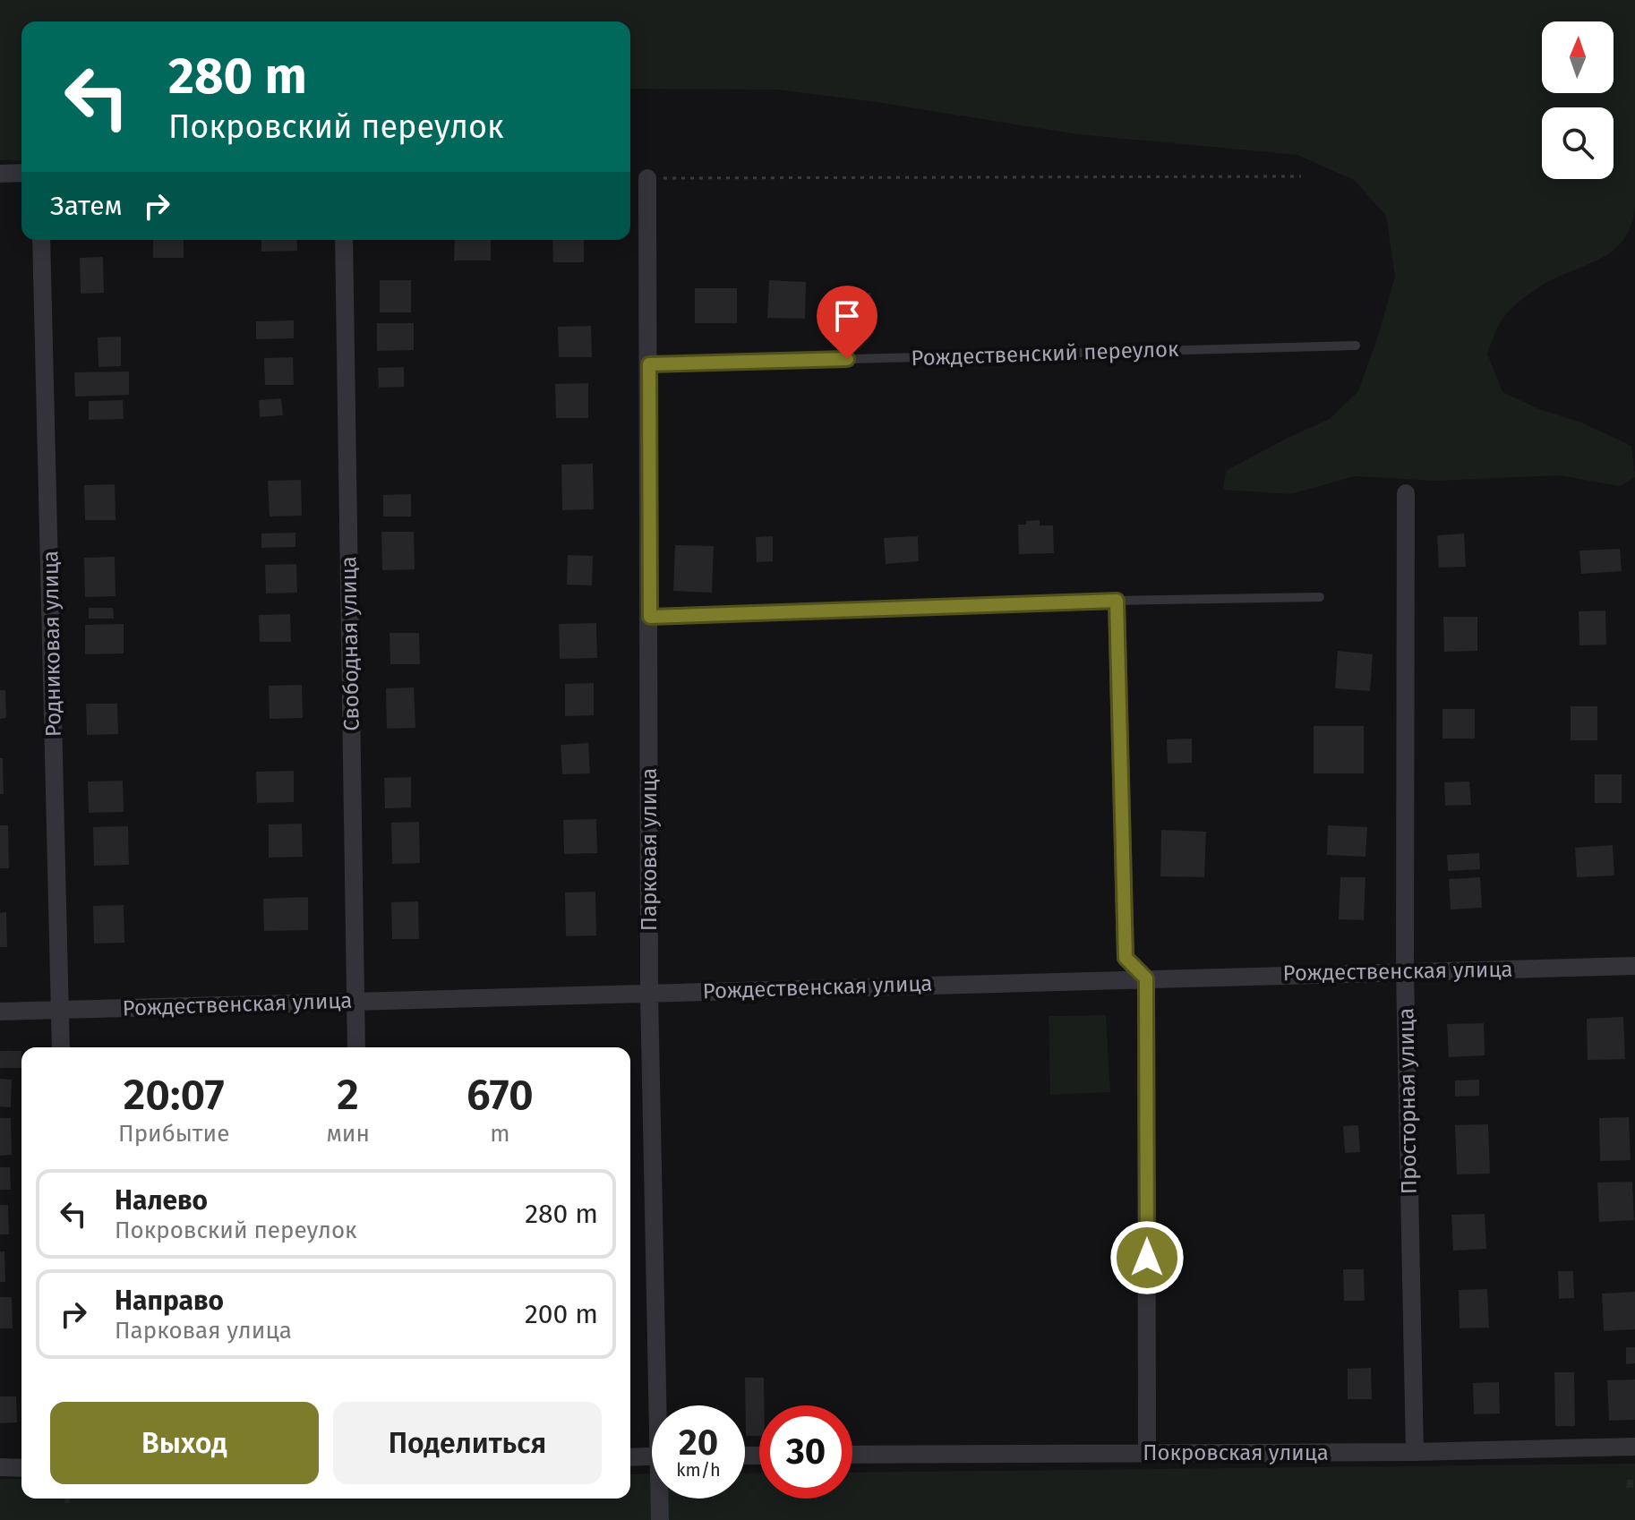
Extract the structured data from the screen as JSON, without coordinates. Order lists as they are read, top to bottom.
{
  "streets": {
    "street": [
      "Родниковая улица",
      "Свободная улица",
      "Парковая улица",
      "Рождественская улица",
      "Просторная улица",
      "Покровская улица"
    ],
    "lane": ["Рождественский переулок"]
  },
  "crossings": [
    ["Рождественский переулок", "Парковая улица"],
    ["Родниковая улица", "Рождественская улица"],
    ["Свободная улица", "Рождественская улица"],
    ["Парковая улица", "Рождественская улица"],
    ["Рождественская улица", "Просторная улица"],
    ["Просторная улица", "Покровская улица"]
  ],
  "north": "top",
  "page": {
    "turn": ["280 m", "Покровский переулок"],
    "then": "Затем",
    "eta": [
      "20:07",
      "Прибытие",
      "2",
      "мин",
      "670",
      "m"
    ],
    "list": [
      {
        "name": "Налево",
        "note": "Покровский переулок",
        "value": "280 m"
      },
      {
        "name": "Направо",
        "note": "Парковая улица",
        "value": "200 m"
      }
    ],
    "buttons": ["Выход", "Поделиться"],
    "speed": "20 km/h",
    "limit": "30"
  }
}
